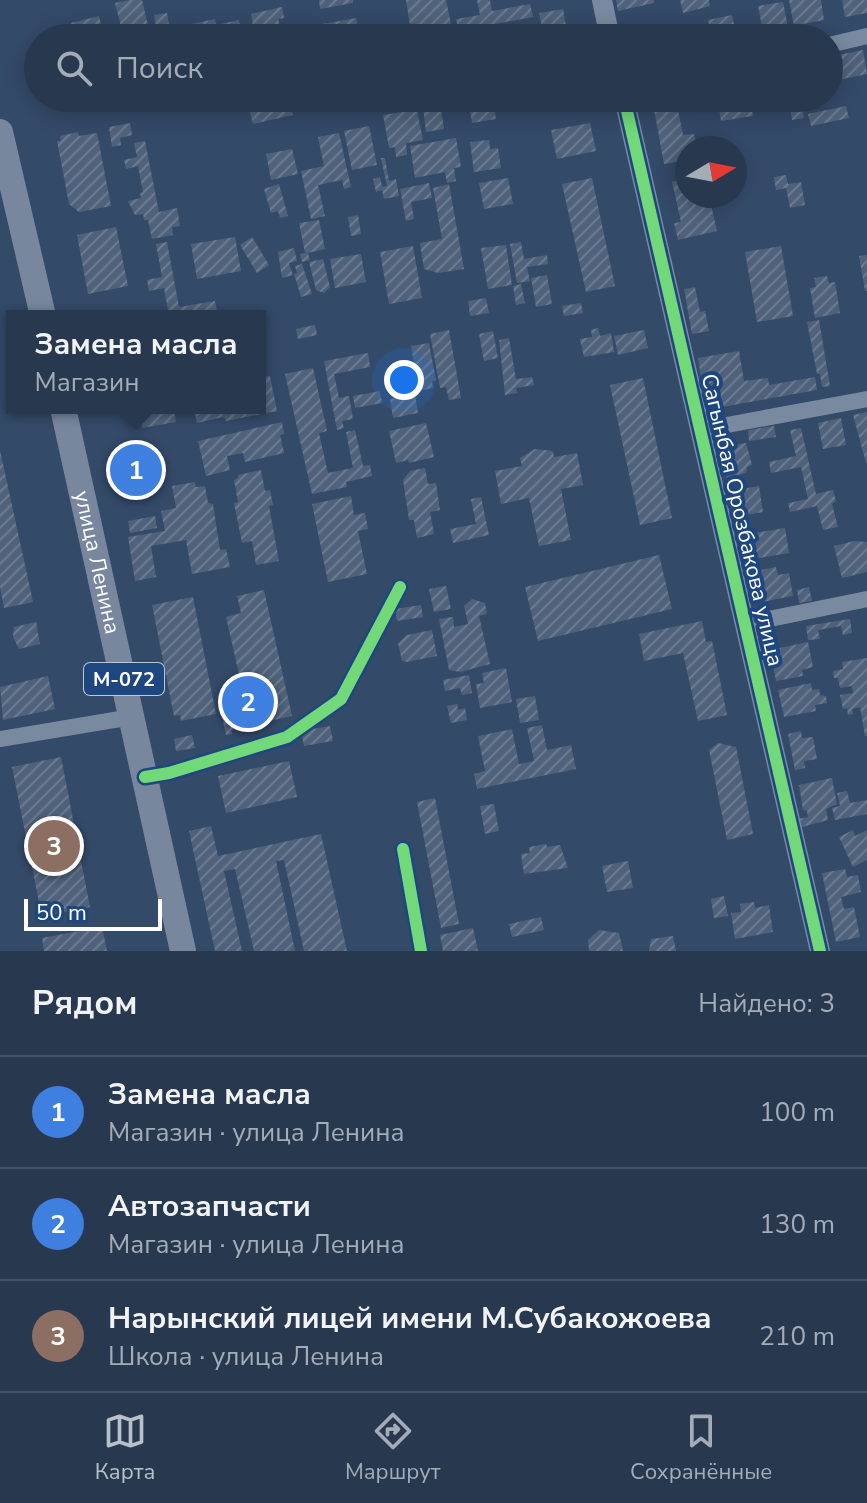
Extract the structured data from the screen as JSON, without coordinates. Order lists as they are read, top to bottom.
{
  "streets": {
    "main road": ["улица Ленина", "М-072"],
    "street": ["Сагынбая Орозбакова улица"]
  },
  "scale_bar": "50 m",
  "north": "right",
  "page": {
    "search": "Поиск",
    "popup": ["Замена масла", "Магазин"],
    "pins": ["1", "2", "3"],
    "scale": "50 m",
    "heading": ["Рядом", "Найдено: 3"],
    "list": [
      {
        "mark": "1",
        "name": "Замена масла",
        "note": "Магазин · улица Ленина",
        "value": "100 m"
      },
      {
        "mark": "2",
        "name": "Автозапчасти",
        "note": "Магазин · улица Ленина",
        "value": "130 m"
      },
      {
        "mark": "3",
        "name": "Нарынский лицей имени М.Субакожоева",
        "note": "Школа · улица Ленина",
        "value": "210 m"
      }
    ],
    "nav": ["Карта", "Маршрут", "Сохранённые"]
  }
}
